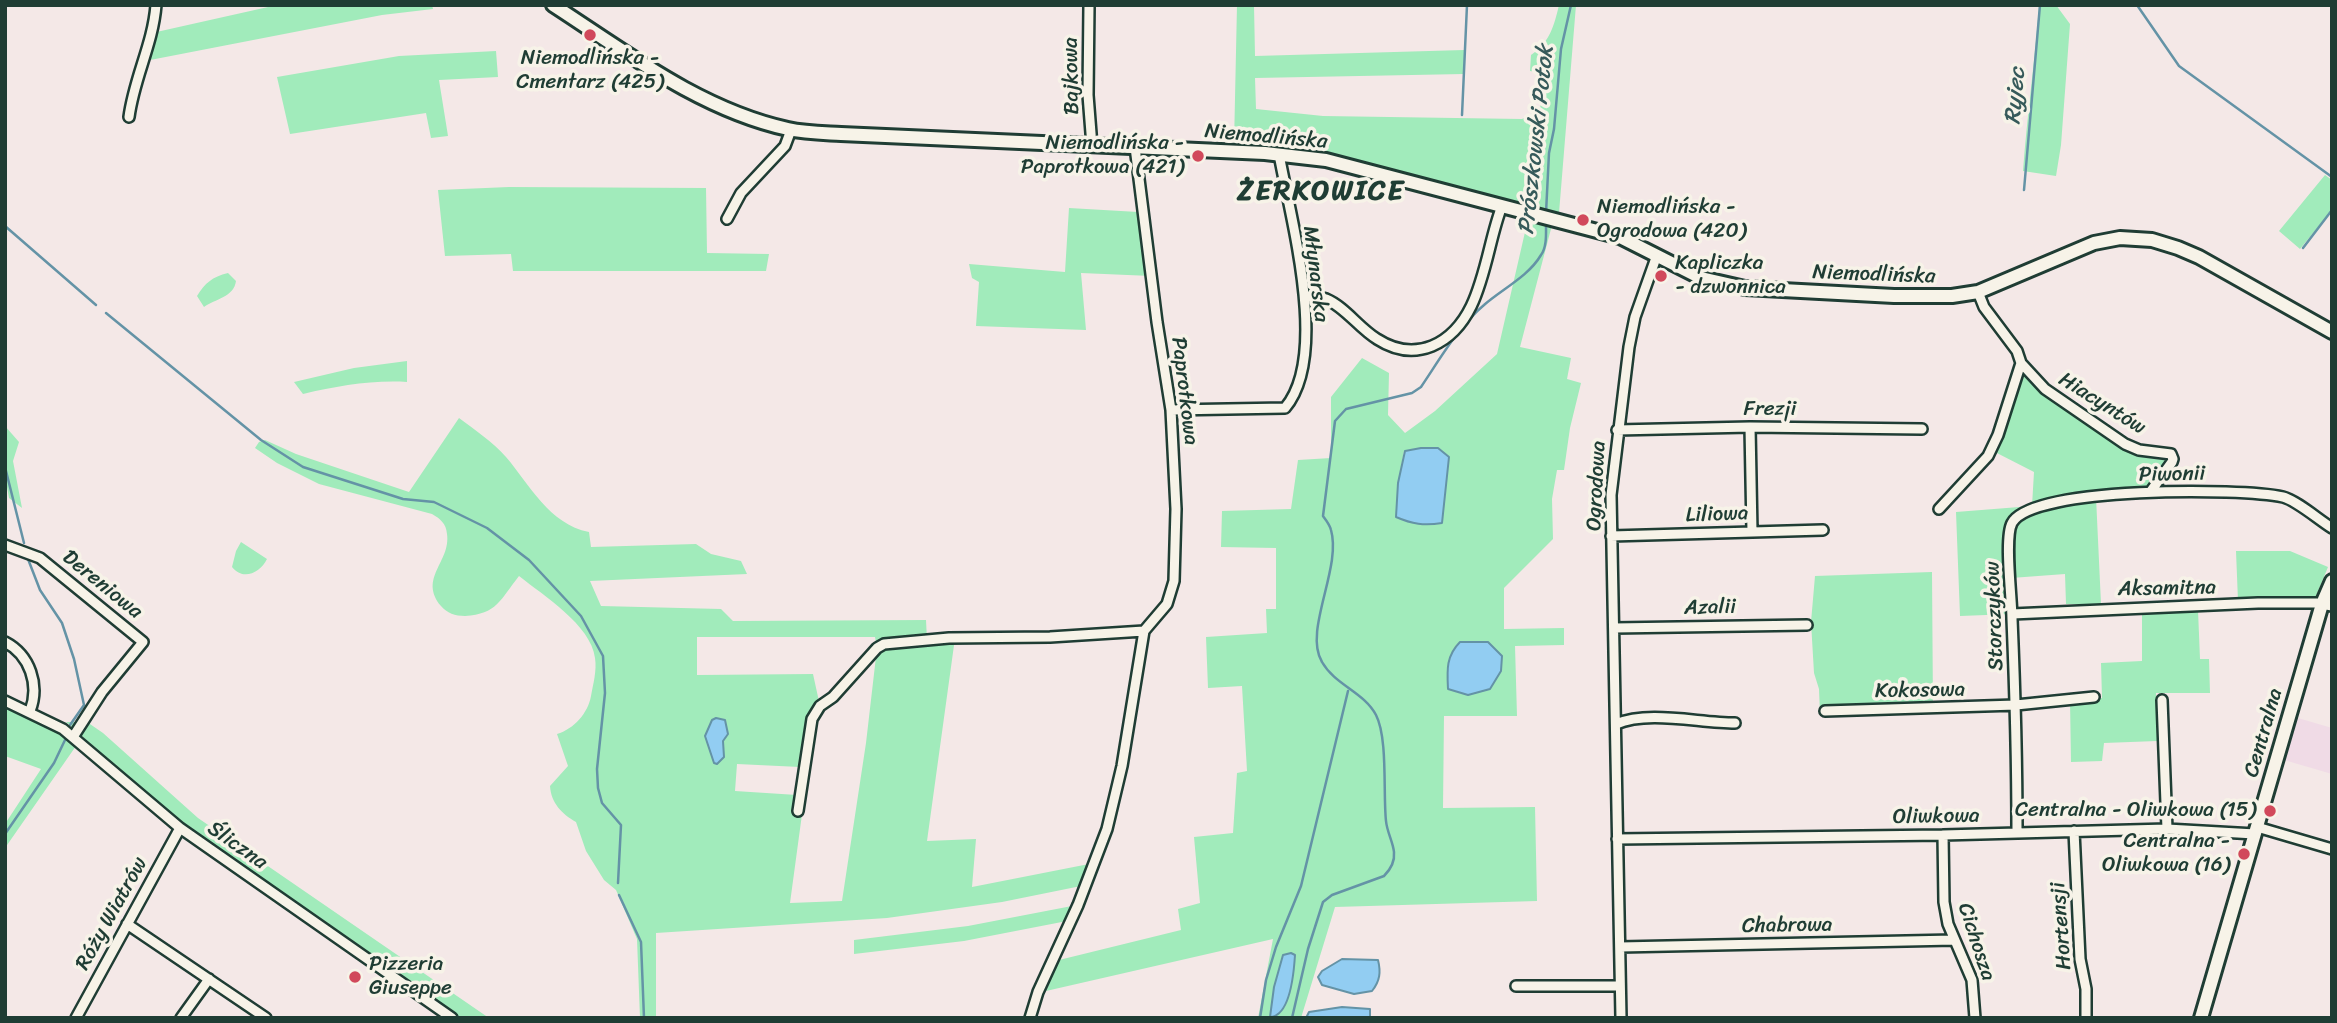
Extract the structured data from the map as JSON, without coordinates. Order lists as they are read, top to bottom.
{
  "streets": {
    "main road": ["Niemodlińska", "Centralna"],
    "street": [
      "Bajkowa",
      "Młynarska",
      "Paprotkowa",
      "Hiacyntów",
      "Frezji",
      "Piwonii",
      "Ogrodowa",
      "Liliowa",
      "Dereniowa",
      "Aksamitna",
      "Azalii",
      "Storczyków",
      "Kokosowa",
      "Oliwkowa",
      "Śliczna",
      "Róży Wiatrów",
      "Chabrowa",
      "Hortensji",
      "Cichosza"
    ]
  },
  "crossings": [
    ["Bajkowa", "Niemodlińska"],
    ["Niemodlińska", "Młynarska"],
    ["Niemodlińska", "Paprotkowa"],
    ["Niemodlińska", "Ogrodowa"],
    ["Młynarska", "Paprotkowa"],
    ["Hiacyntów", "Piwonii"],
    ["Frezji", "Ogrodowa"],
    ["Piwonii", "Storczyków"],
    ["Ogrodowa", "Liliowa"],
    ["Ogrodowa", "Azalii"],
    ["Ogrodowa", "Oliwkowa"],
    ["Ogrodowa", "Chabrowa"],
    ["Dereniowa", "Śliczna"],
    ["Aksamitna", "Storczyków"],
    ["Aksamitna", "Centralna"],
    ["Storczyków", "Kokosowa"],
    ["Storczyków", "Oliwkowa"],
    ["Centralna", "Oliwkowa"],
    ["Oliwkowa", "Hortensji"],
    ["Oliwkowa", "Cichosza"],
    ["Śliczna", "Róży Wiatrów"],
    ["Chabrowa", "Cichosza"]
  ],
  "districts": ["ŻERKOWICE"],
  "water": ["Ryjec", "Prószkowski Potok"],
  "places": [
    "Niemodlińska - Cmentarz (425)",
    "Niemodlińska - Paprotkowa (421)",
    "Niemodlińska - Ogrodowa (420)",
    "Kapliczka - dzwonnica",
    "Centralna - Oliwkowa (15)",
    "Centralna - Oliwkowa (16)",
    "Pizzeria Giuseppe"
  ]
}
